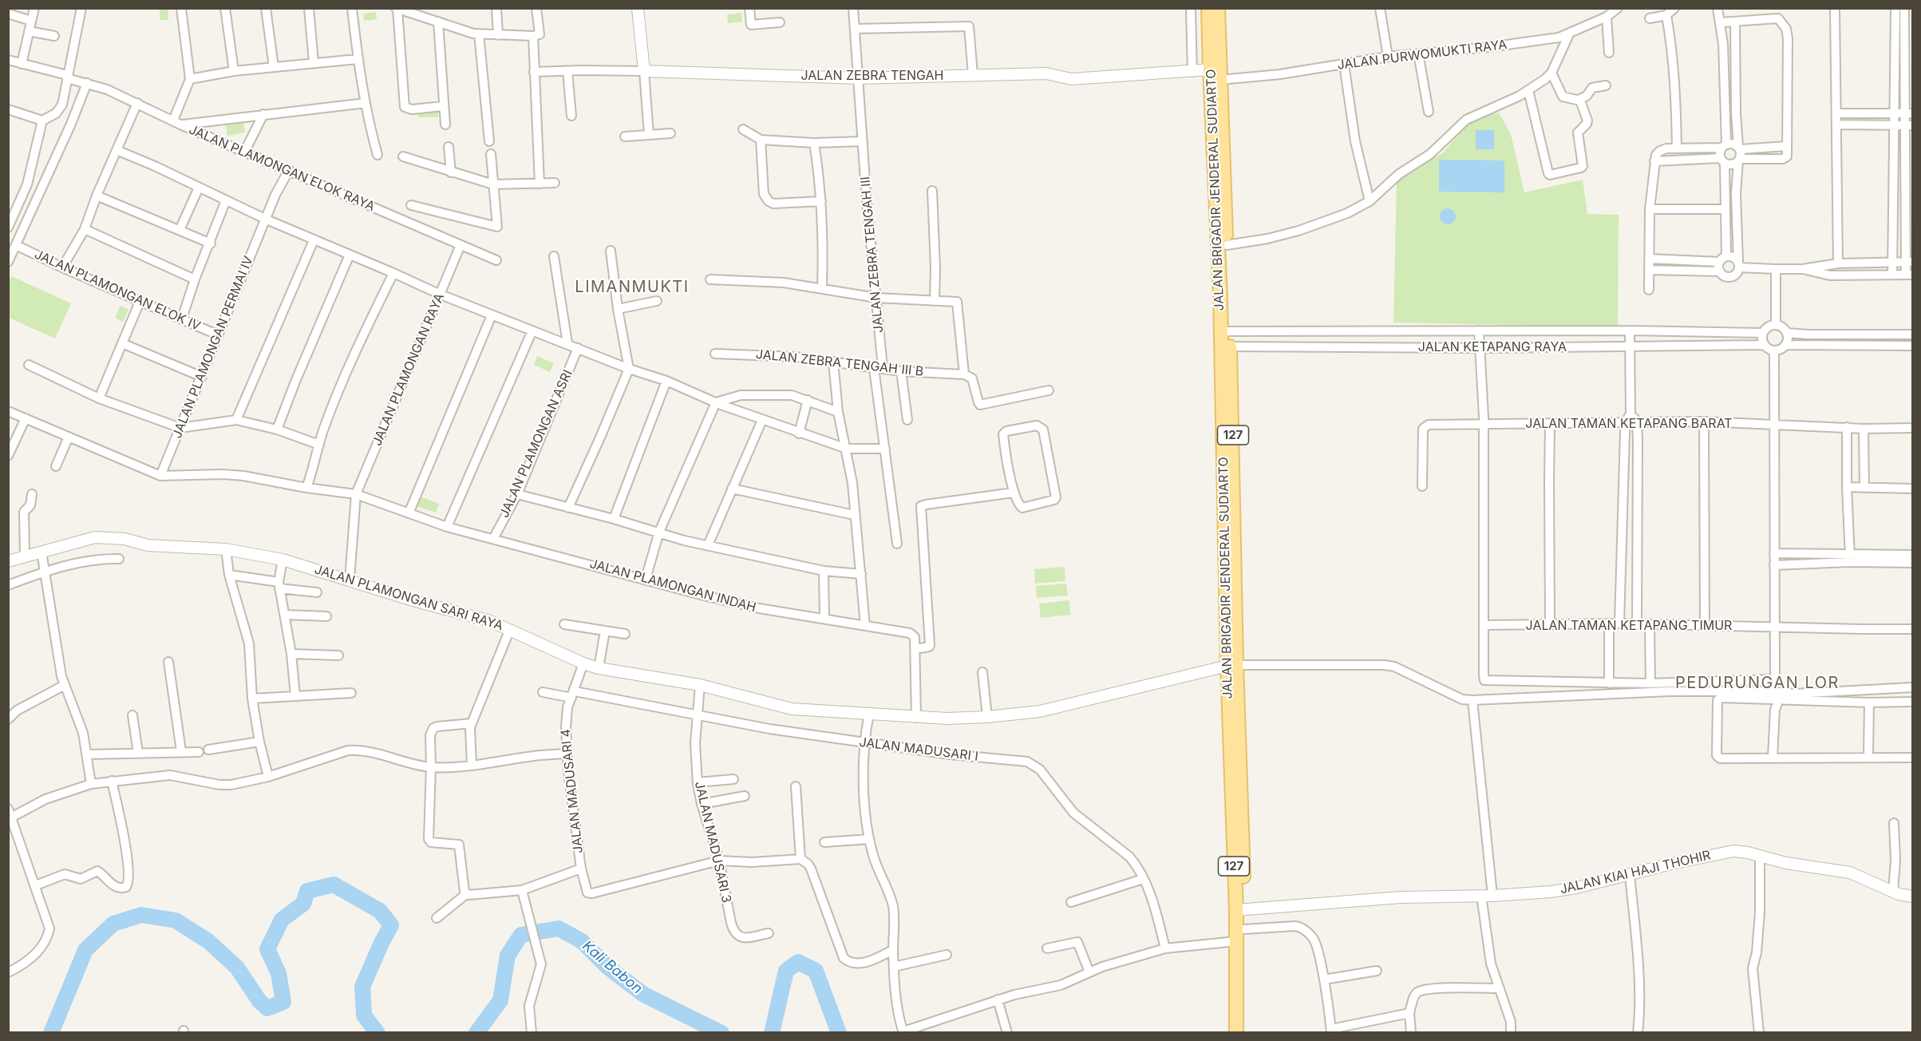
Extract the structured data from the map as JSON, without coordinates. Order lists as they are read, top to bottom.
{
  "streets": {
    "main road": ["JALAN BRIGADIR JENDERAL SUDIARTO", "127"],
    "street": [
      "JALAN PURWOMUKTI RAYA",
      "JALAN ZEBRA TENGAH",
      "JALAN PLAMONGAN ELOK RAYA",
      "JALAN ZEBRA TENGAH III",
      "JALAN PLAMONGAN ELOK IV",
      "JALAN PLAMONGAN PERMAI IV",
      "JALAN KETAPANG RAYA",
      "JALAN ZEBRA TENGAH III B",
      "JALAN PLAMONGAN RAYA",
      "JALAN TAMAN KETAPANG BARAT",
      "JALAN PLAMONGAN ASRI",
      "JALAN PLAMONGAN INDAH",
      "JALAN PLAMONGAN SARI RAYA",
      "JALAN TAMAN KETAPANG TIMUR",
      "JALAN MADUSARI I",
      "JALAN MADUSARI 4",
      "JALAN MADUSARI 3",
      "JALAN KIAI HAJI THOHIR"
    ]
  },
  "crossings": [
    ["JALAN PURWOMUKTI RAYA", "JALAN BRIGADIR JENDERAL SUDIARTO"],
    ["JALAN ZEBRA TENGAH", "JALAN BRIGADIR JENDERAL SUDIARTO"],
    ["JALAN ZEBRA TENGAH", "JALAN ZEBRA TENGAH III"],
    ["JALAN PLAMONGAN ELOK RAYA", "JALAN PLAMONGAN PERMAI IV"],
    ["JALAN PLAMONGAN ELOK RAYA", "JALAN PLAMONGAN RAYA"],
    ["JALAN BRIGADIR JENDERAL SUDIARTO", "JALAN KETAPANG RAYA"],
    ["JALAN BRIGADIR JENDERAL SUDIARTO", "JALAN PLAMONGAN SARI RAYA"],
    ["JALAN BRIGADIR JENDERAL SUDIARTO", "JALAN KIAI HAJI THOHIR"],
    ["JALAN ZEBRA TENGAH III", "JALAN ZEBRA TENGAH III B"],
    ["JALAN PLAMONGAN ELOK IV", "JALAN PLAMONGAN PERMAI IV"],
    ["JALAN PLAMONGAN PERMAI IV", "JALAN PLAMONGAN INDAH"],
    ["JALAN PLAMONGAN RAYA", "JALAN PLAMONGAN INDAH"],
    ["JALAN PLAMONGAN RAYA", "JALAN PLAMONGAN SARI RAYA"],
    ["JALAN PLAMONGAN ASRI", "JALAN PLAMONGAN INDAH"],
    ["JALAN PLAMONGAN SARI RAYA", "JALAN MADUSARI 4"],
    ["JALAN PLAMONGAN SARI RAYA", "JALAN MADUSARI 3"],
    ["JALAN MADUSARI I", "JALAN MADUSARI 4"],
    ["JALAN MADUSARI I", "JALAN MADUSARI 3"],
    ["JALAN MADUSARI 4", "JALAN MADUSARI 3"]
  ],
  "districts": ["LIMANMUKTI", "PEDURUNGAN LOR"],
  "water": ["Kali Babon"]
}
